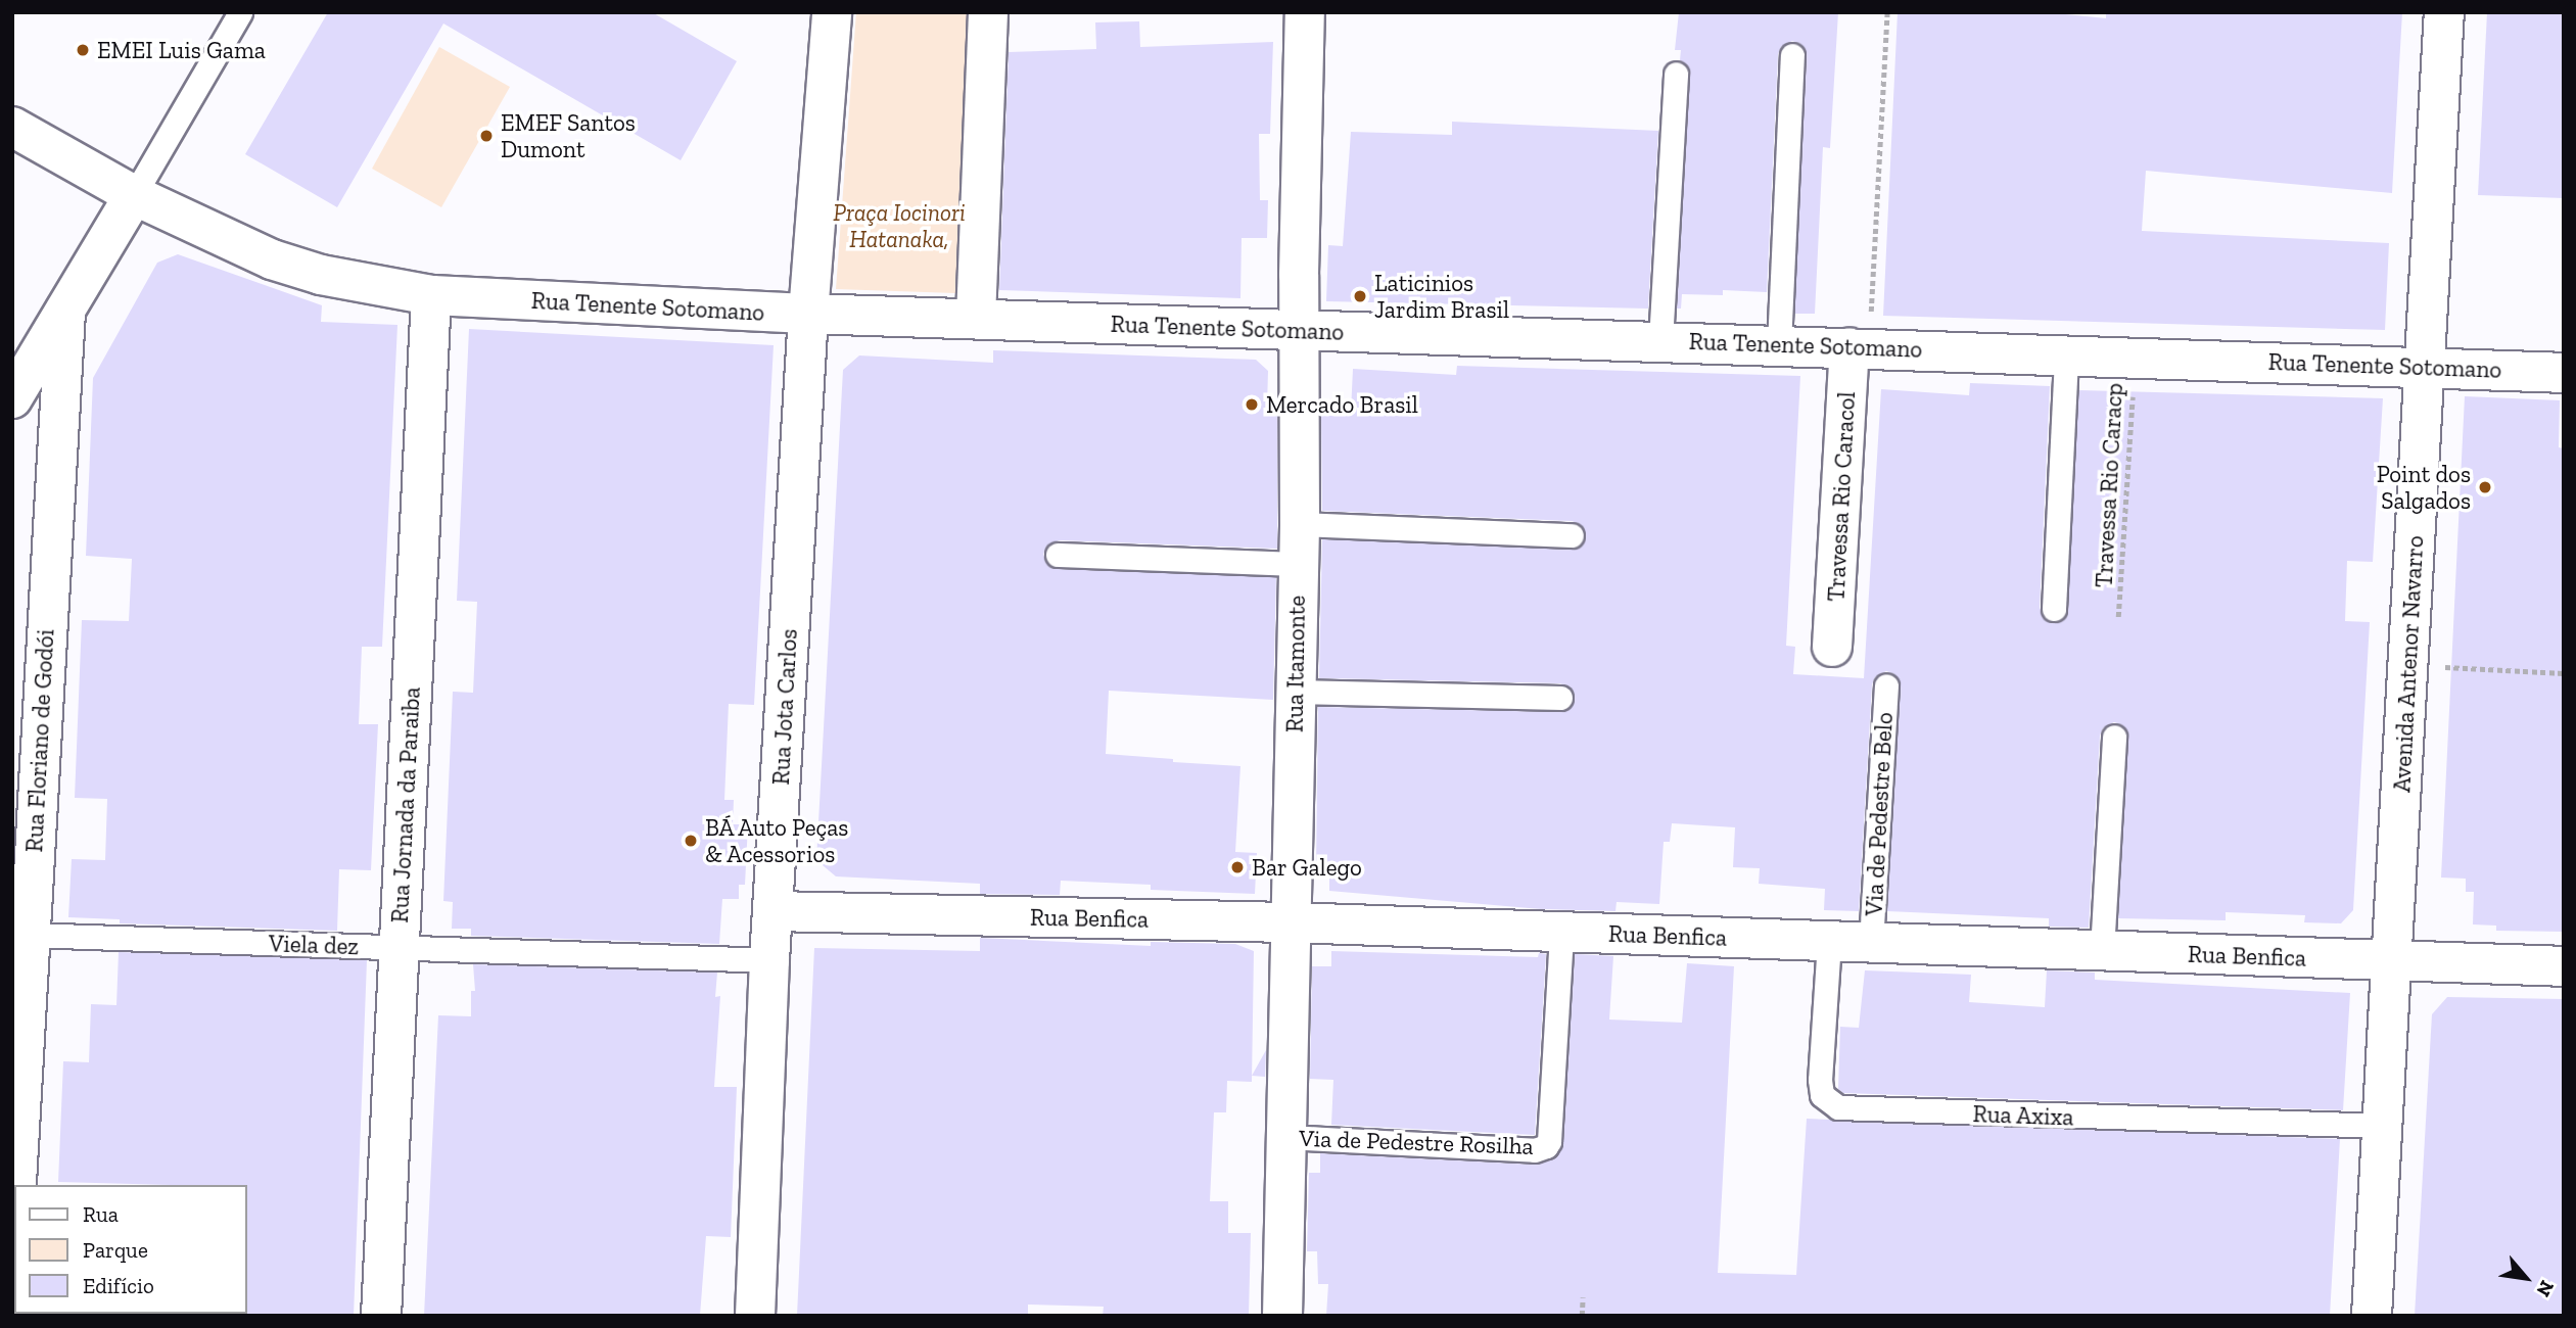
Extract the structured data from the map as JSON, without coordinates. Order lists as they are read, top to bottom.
{
  "streets": {
    "street": [
      "Rua Tenente Sotomano",
      "Travessa Rio Caracol",
      "Rua Itamonte",
      "Avenida Antenor Navarro",
      "Rua Jota Carlos",
      "Rua Floriano de Godói",
      "Rua Jornada da Paraiba",
      "Rua Benfica"
    ],
    "lane": [
      "Via de Pedestre Belo",
      "Viela dez",
      "Rua Axixa",
      "Via de Pedestre Rosilha"
    ],
    "path": ["Travessa Rio Caracp"]
  },
  "crossings": [
    ["Rua Tenente Sotomano", "Travessa Rio Caracp"],
    ["Rua Tenente Sotomano", "Travessa Rio Caracol"],
    ["Rua Tenente Sotomano", "Rua Itamonte"],
    ["Rua Tenente Sotomano", "Avenida Antenor Navarro"],
    ["Rua Tenente Sotomano", "Rua Jota Carlos"],
    ["Rua Tenente Sotomano", "Rua Jornada da Paraiba"],
    ["Rua Itamonte", "Rua Benfica"],
    ["Rua Itamonte", "Via de Pedestre Rosilha"],
    ["Avenida Antenor Navarro", "Rua Benfica"],
    ["Avenida Antenor Navarro", "Rua Axixa"],
    ["Rua Jota Carlos", "Rua Benfica"],
    ["Rua Jota Carlos", "Viela dez"],
    ["Rua Floriano de Godói", "Viela dez"],
    ["Rua Jornada da Paraiba", "Viela dez"],
    ["Via de Pedestre Belo", "Rua Benfica"],
    ["Rua Benfica", "Rua Axixa"],
    ["Rua Benfica", "Via de Pedestre Rosilha"]
  ],
  "parks": ["Praça Iocinori Hatanaka,"],
  "places": [
    "EMEI Luis Gama",
    "EMEF Santos Dumont",
    "Laticinios Jardim Brasil",
    "Mercado Brasil",
    "Point dos Salgados",
    "BÁ Auto Peças & Acessorios",
    "Bar Galego"
  ],
  "legend": ["Rua", "Parque", "Edifício"],
  "north": "bottom right"
}
